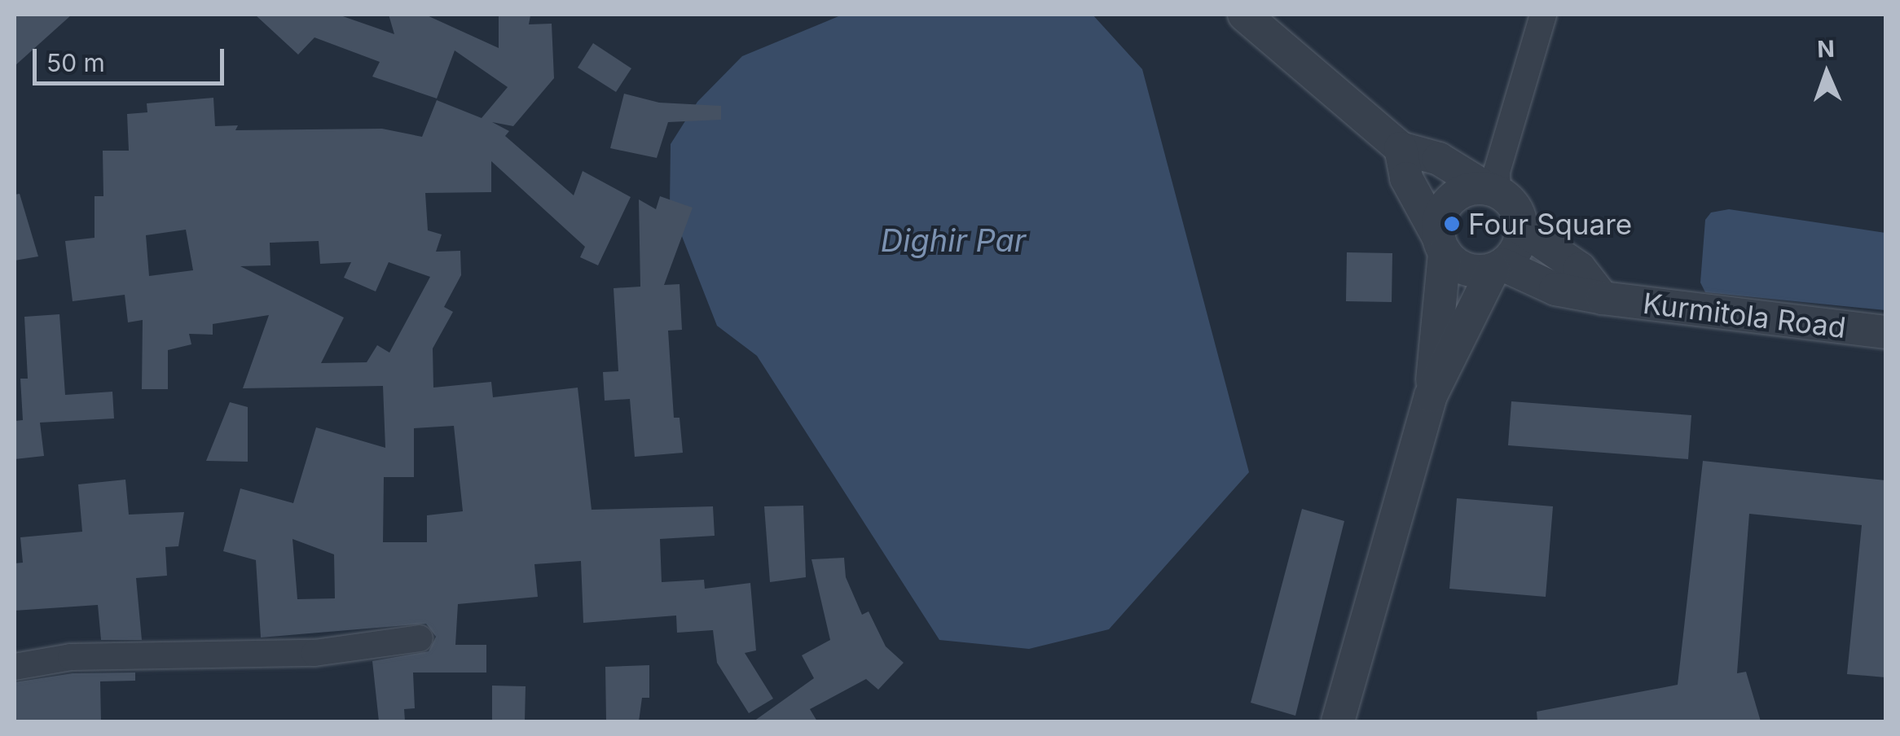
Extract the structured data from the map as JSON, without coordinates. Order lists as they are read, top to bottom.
{
  "streets": {
    "street": ["Kurmitola Road"]
  },
  "water": ["Dighir Par"],
  "places": ["Four Square"],
  "scale_bar": "50 m",
  "north": "top"
}
